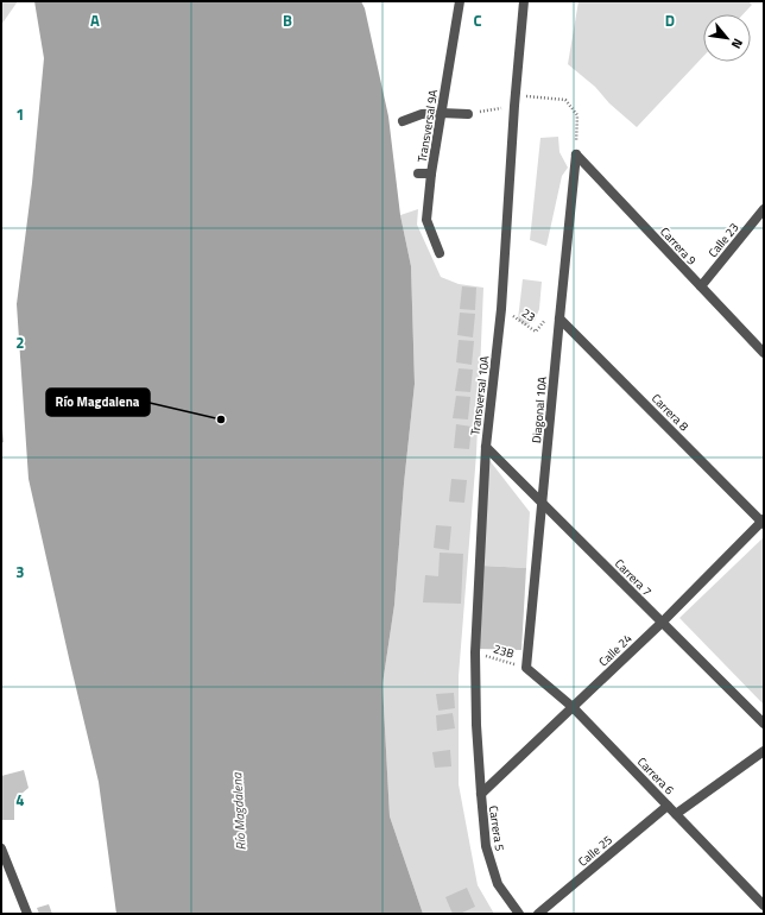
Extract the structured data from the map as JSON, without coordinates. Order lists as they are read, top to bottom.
{
  "streets": {
    "street": [
      "Transversal 9A",
      "Calle 23",
      "Carrera 9",
      "Transversal 10A",
      "Diagonal 10A",
      "Carrera 8",
      "Carrera 7",
      "Calle 24",
      "Carrera 6",
      "Carrera 5",
      "Calle 25"
    ],
    "path": ["23", "23B"]
  },
  "crossings": [
    ["Calle 23", "Carrera 9"],
    ["Carrera 9", "Diagonal 10A"],
    ["23", "Transversal 10A"],
    ["Transversal 10A", "Carrera 7"],
    ["Transversal 10A", "Calle 24"],
    ["Transversal 10A", "23B"],
    ["Transversal 10A", "Carrera 5"],
    ["Diagonal 10A", "Carrera 8"],
    ["Diagonal 10A", "Carrera 7"],
    ["Diagonal 10A", "23B"],
    ["Diagonal 10A", "Carrera 6"],
    ["Carrera 8", "Calle 24"],
    ["Carrera 7", "Calle 24"],
    ["Calle 24", "Carrera 6"],
    ["Calle 24", "Carrera 5"],
    ["23B", "Carrera 6"],
    ["Carrera 6", "Calle 25"]
  ],
  "water": ["Río Magdalena"],
  "places": ["Río Magdalena"],
  "north": "bottom right",
  "grid": {
    "columns": [
      "A",
      "B",
      "C",
      "D"
    ],
    "rows": [
      "1",
      "2",
      "3",
      "4"
    ]
  }
}
